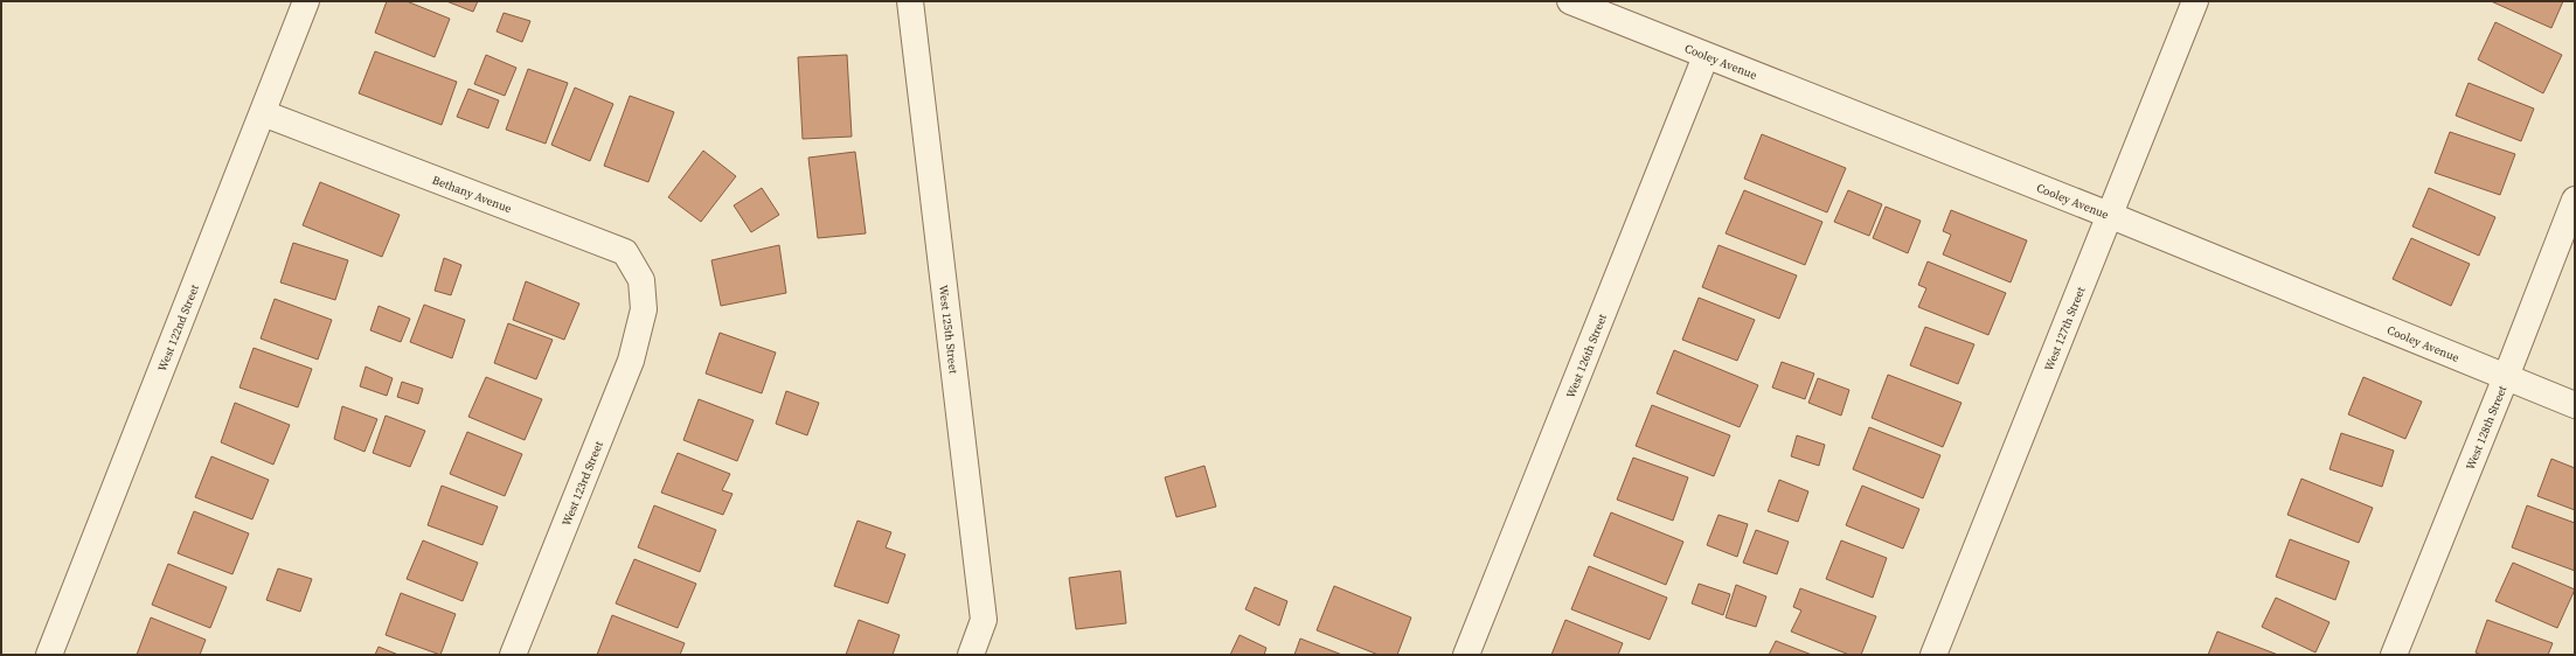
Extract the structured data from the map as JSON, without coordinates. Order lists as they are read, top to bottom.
{
  "streets": {
    "street": [
      "Cooley Avenue",
      "Bethany Avenue",
      "West 122nd Street",
      "West 127th Street",
      "West 125th Street",
      "West 126th Street",
      "West 128th Street",
      "West 123rd Street"
    ]
  },
  "crossings": [
    ["Cooley Avenue", "West 127th Street"],
    ["Cooley Avenue", "West 126th Street"],
    ["Cooley Avenue", "West 128th Street"],
    ["Bethany Avenue", "West 122nd Street"],
    ["Bethany Avenue", "West 123rd Street"]
  ]
}
